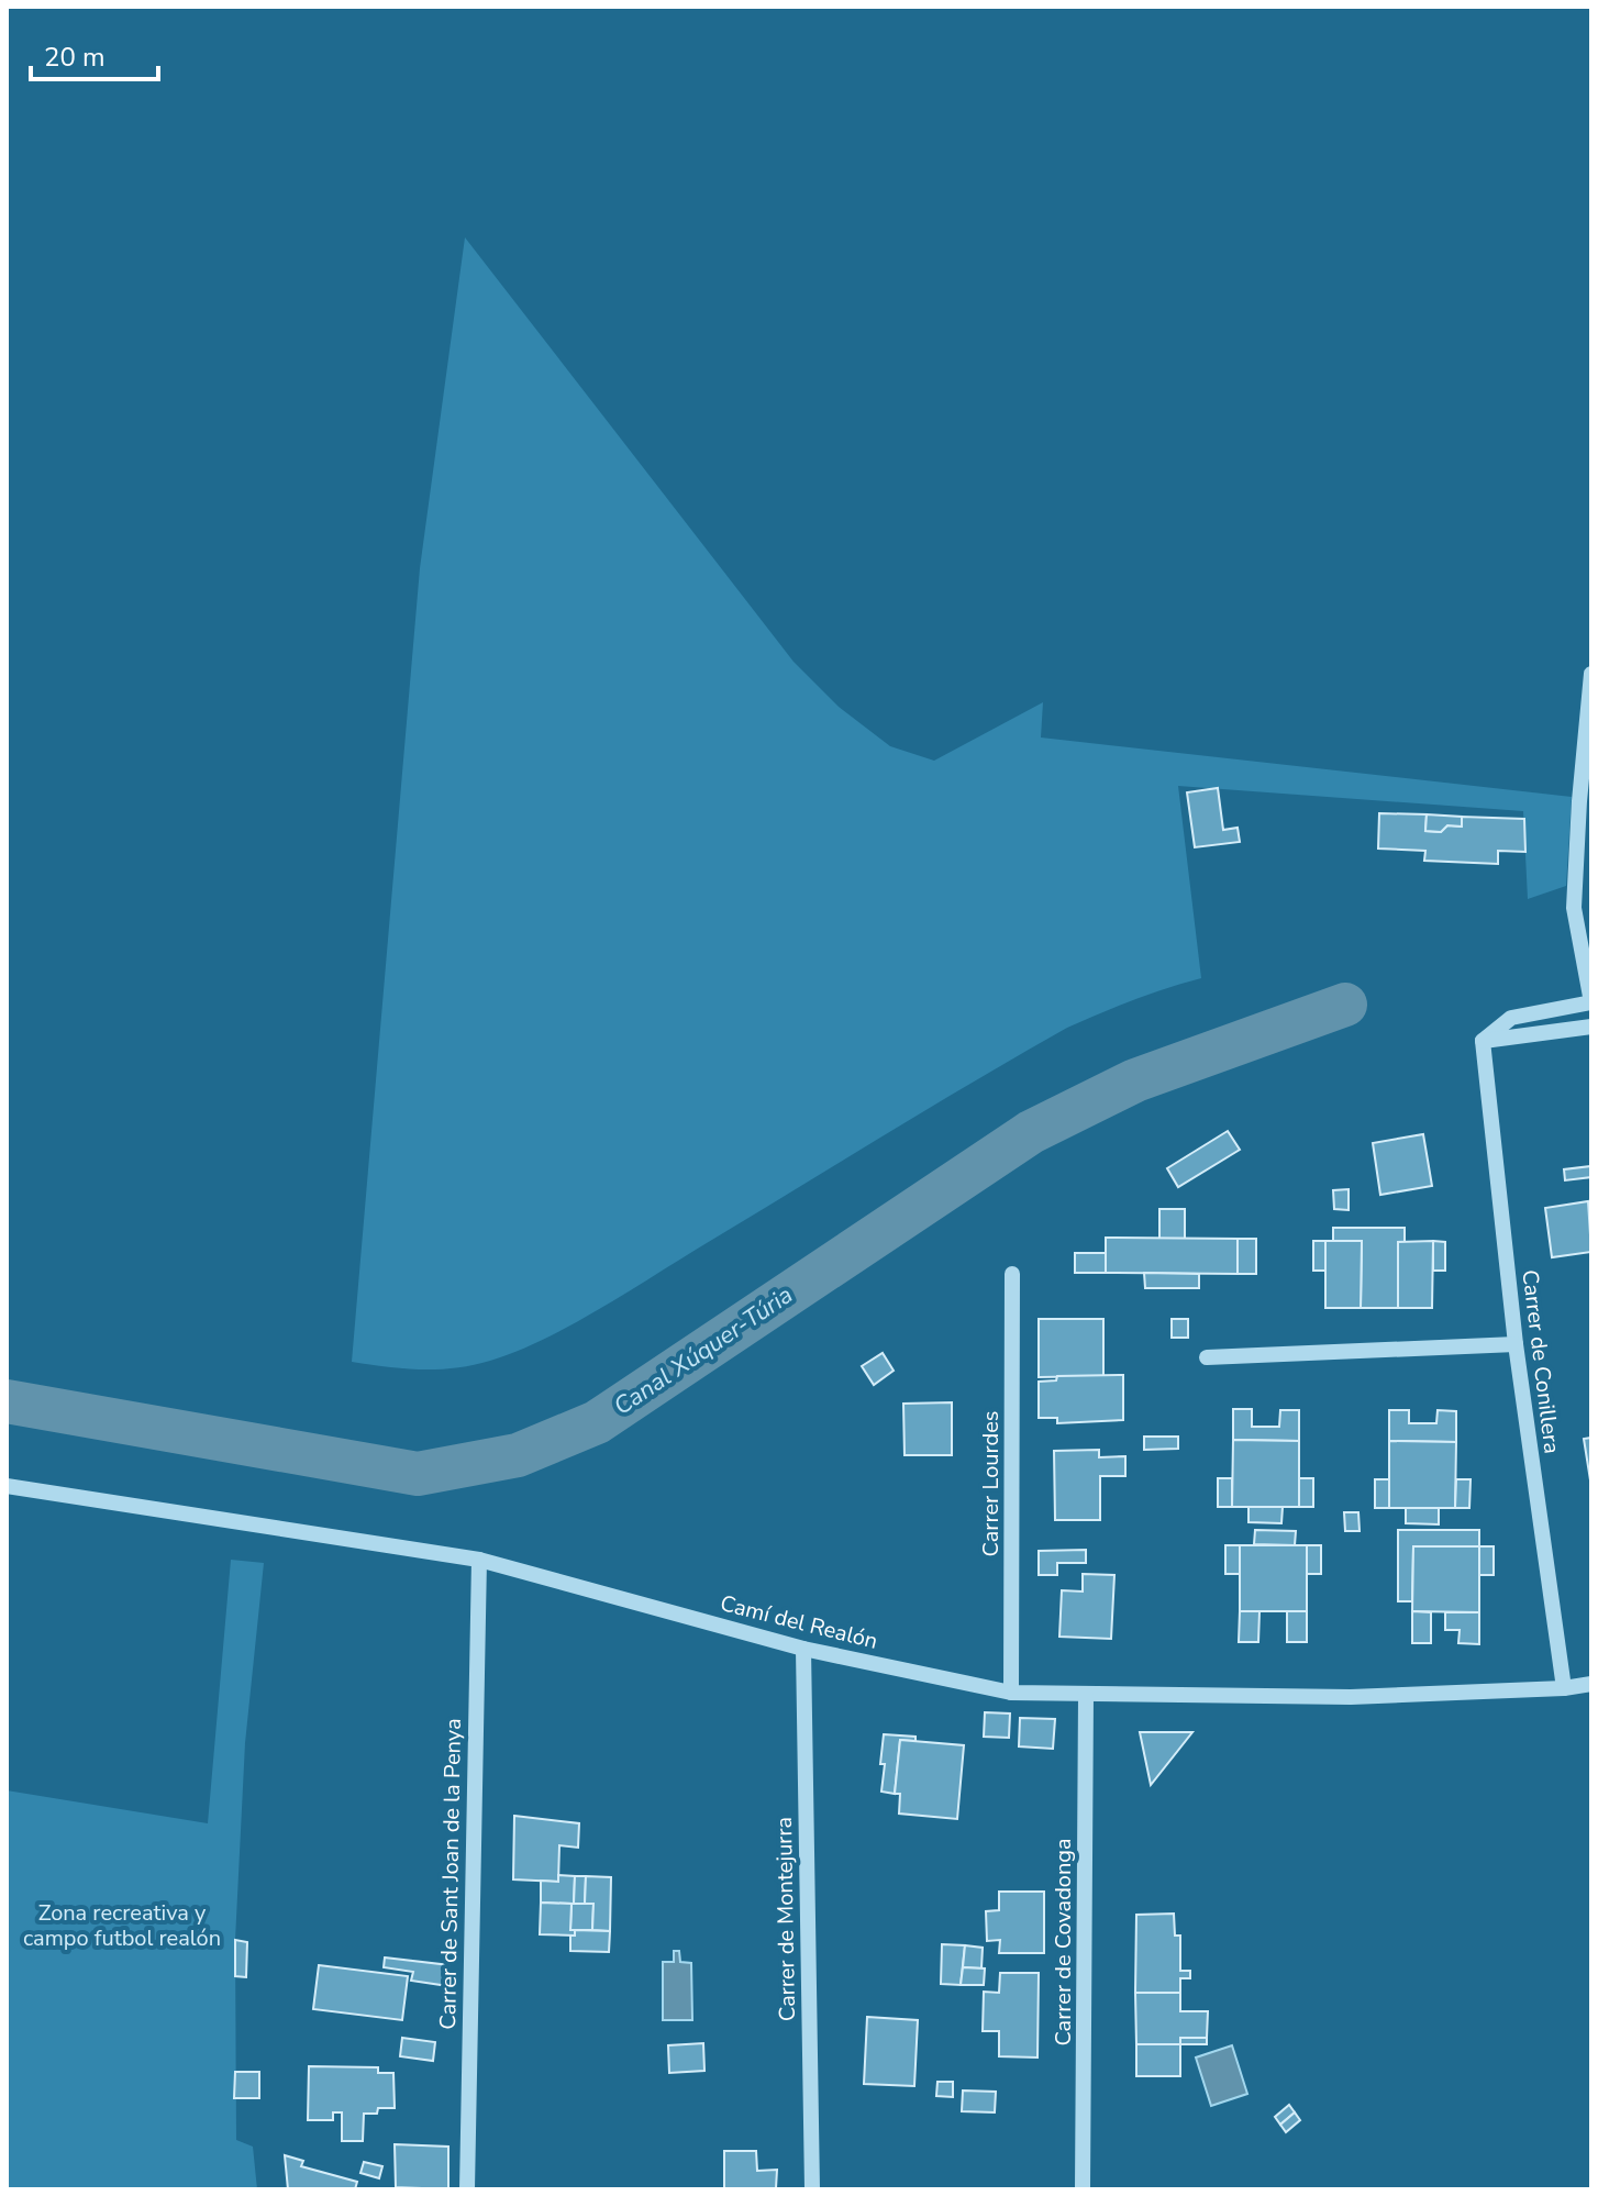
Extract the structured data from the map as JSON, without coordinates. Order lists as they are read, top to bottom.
{
  "streets": {
    "street": [
      "Carrer de Conillera",
      "Carrer Lourdes",
      "Camí del Realón",
      "Carrer de Sant Joan de la Penya",
      "Carrer de Montejurra",
      "Carrer de Covadonga"
    ]
  },
  "crossings": [
    ["Carrer de Conillera", "Camí del Realón"],
    ["Carrer Lourdes", "Camí del Realón"],
    ["Camí del Realón", "Carrer de Sant Joan de la Penya"],
    ["Camí del Realón", "Carrer de Montejurra"],
    ["Camí del Realón", "Carrer de Covadonga"]
  ],
  "water": ["Canal Xúquer-Túria"],
  "parks": ["Zona recreativa y campo futbol realón"],
  "scale_bar": "20 m"
}
